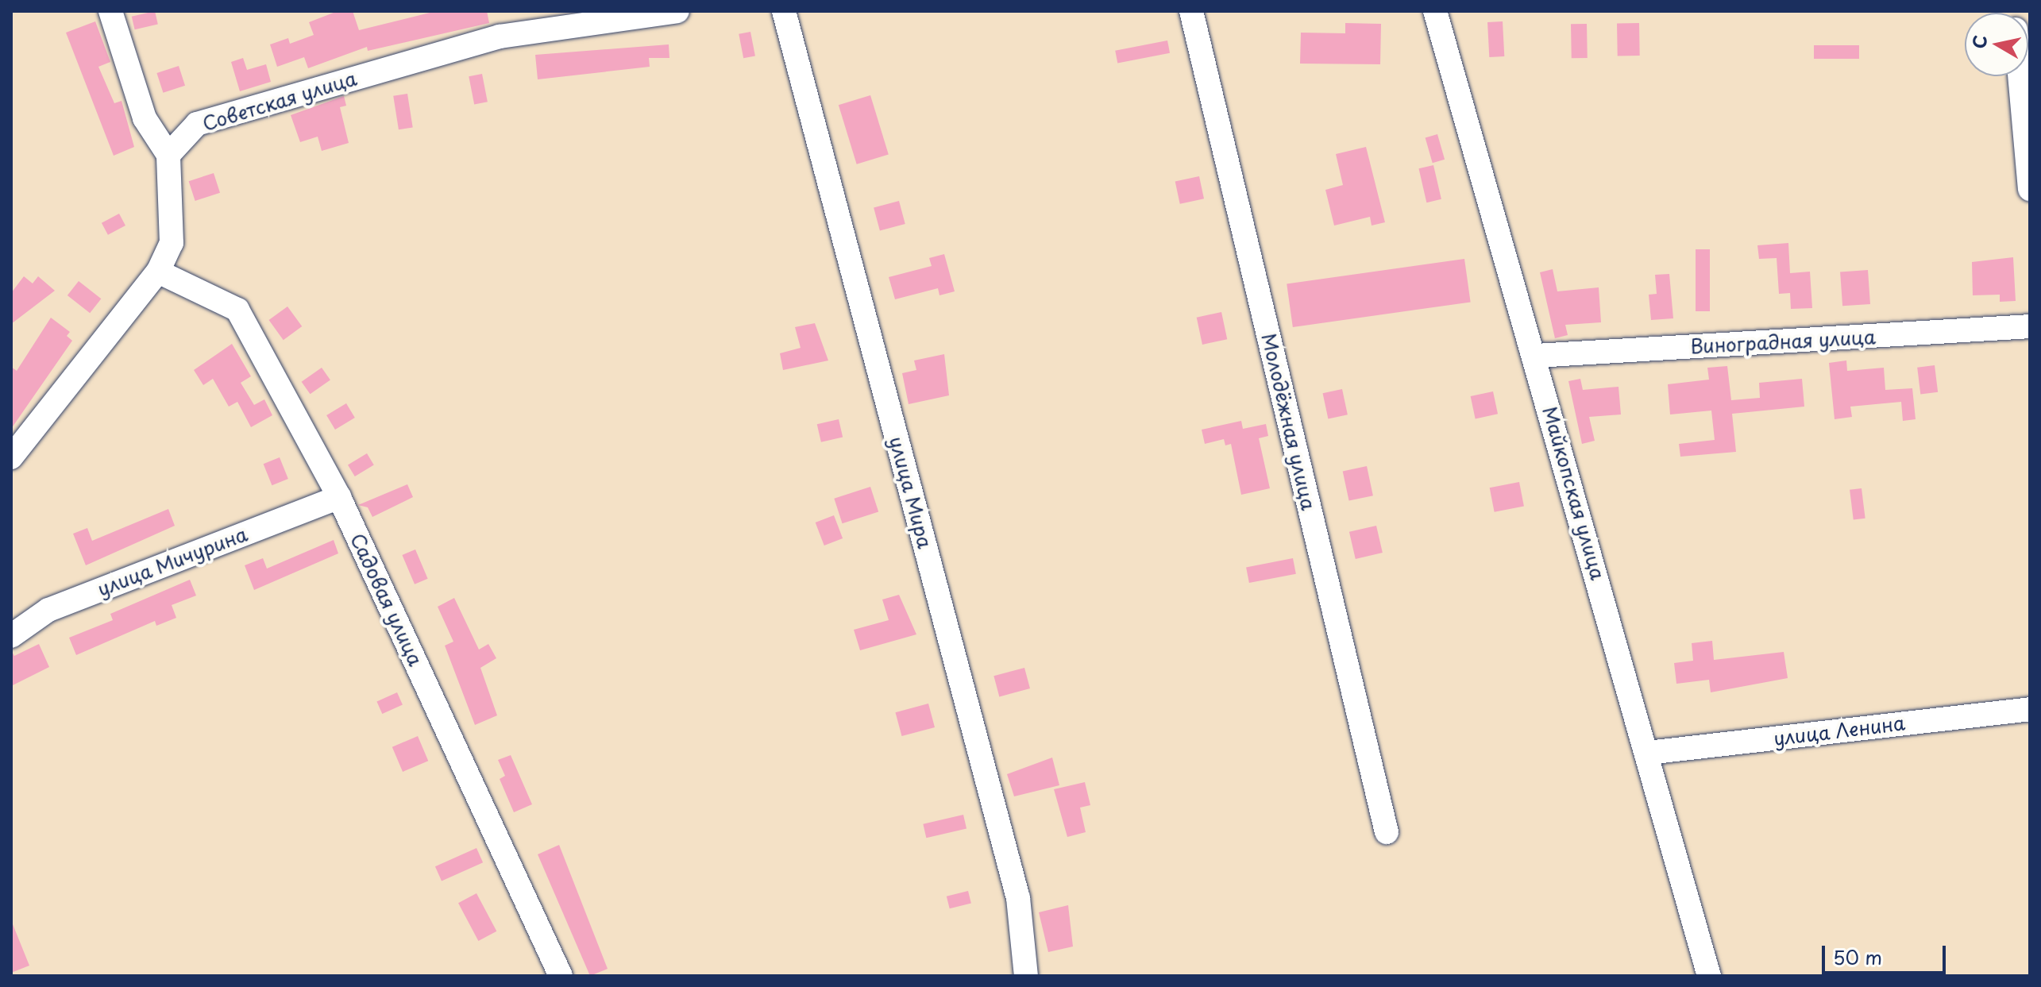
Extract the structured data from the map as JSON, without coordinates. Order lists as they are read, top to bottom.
{
  "streets": {
    "street": [
      "Советская улица",
      "Виноградная улица",
      "Молодёжная улица",
      "улица Мира",
      "Майкопская улица",
      "улица Мичурина",
      "Садовая улица",
      "улица Ленина"
    ]
  },
  "crossings": [
    ["Виноградная улица", "Майкопская улица"],
    ["Майкопская улица", "улица Ленина"],
    ["улица Мичурина", "Садовая улица"]
  ],
  "scale_bar": "50 m",
  "north": "left"
}
